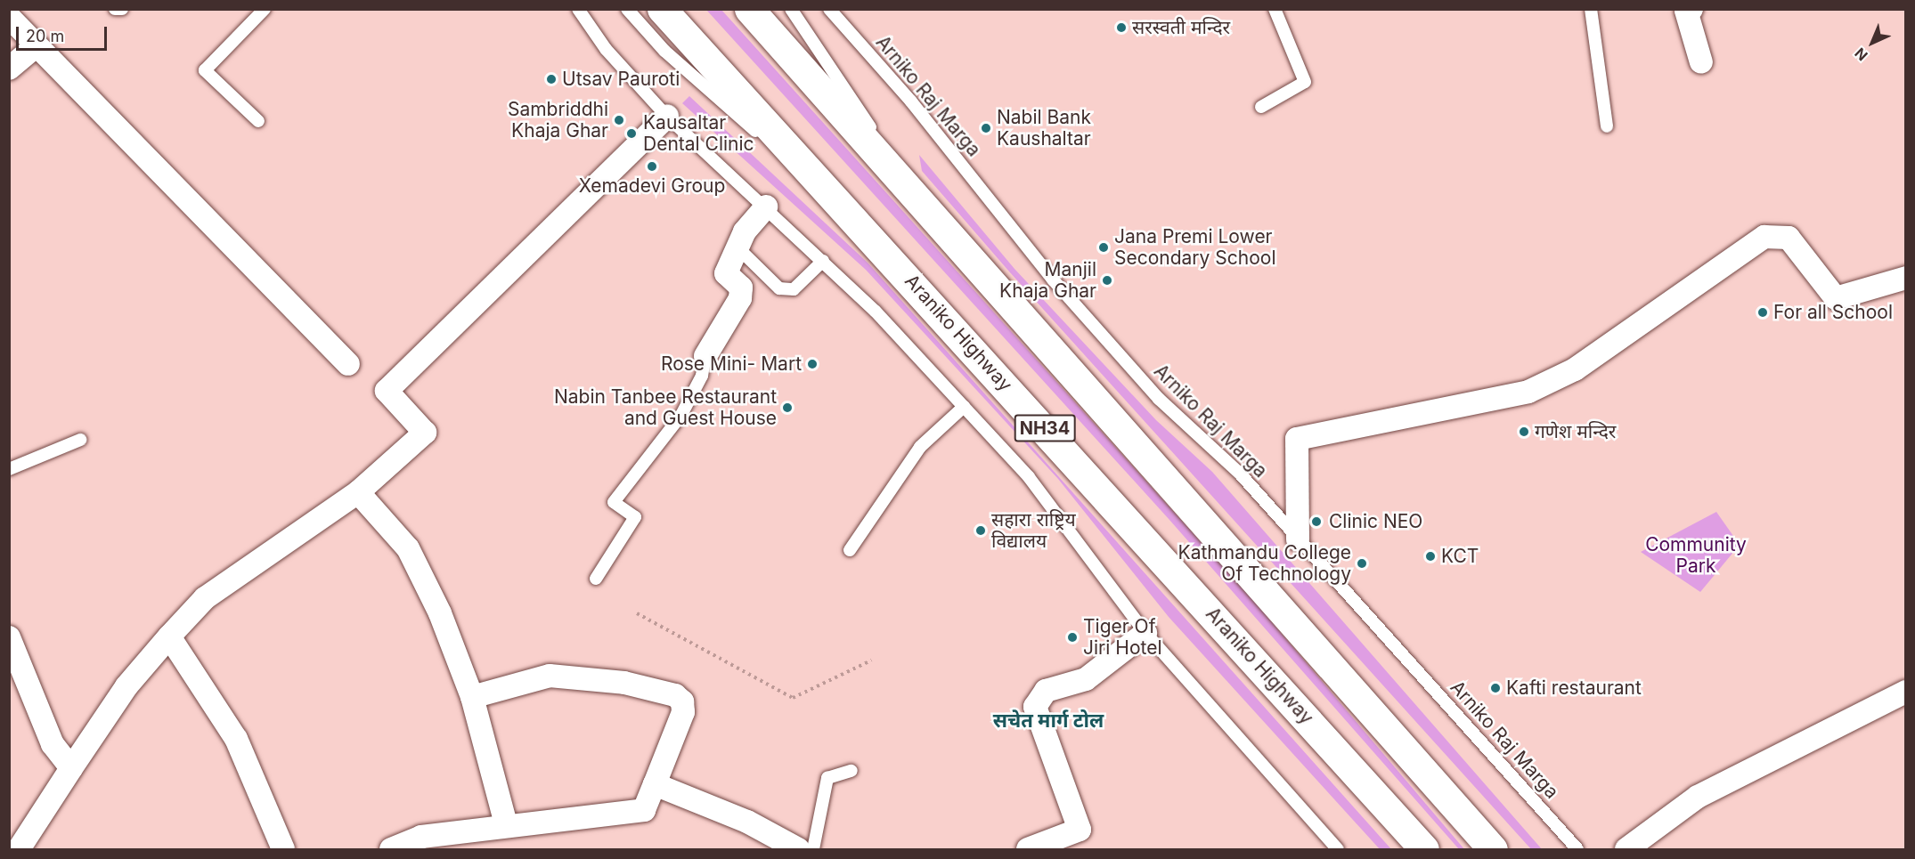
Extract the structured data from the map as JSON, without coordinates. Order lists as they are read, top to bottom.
{
  "streets": {
    "highway": ["Araniko Highway", "NH34"],
    "lane": ["Arniko Raj Marga"]
  },
  "districts": ["सचेत मार्ग टोल"],
  "parks": ["Community Park"],
  "places": [
    "सरस्वती मन्दिर",
    "Utsav Pauroti",
    "Sambriddhi Khaja Ghar",
    "Nabil Bank Kaushaltar",
    "Kausaltar Dental Clinic",
    "Xemadevi Group",
    "Jana Premi Lower Secondary School",
    "Manjil Khaja Ghar",
    "For all School",
    "Rose Mini- Mart",
    "Nabin Tanbee Restaurant and Guest House",
    "गणेश मन्दिर",
    "Clinic NEO",
    "सहारा राष्ट्रिय विद्यालय",
    "KCT",
    "Kathmandu College Of Technology",
    "Tiger Of Jiri Hotel",
    "Kafti restaurant"
  ],
  "scale_bar": "20 m",
  "north": "bottom left"
}
